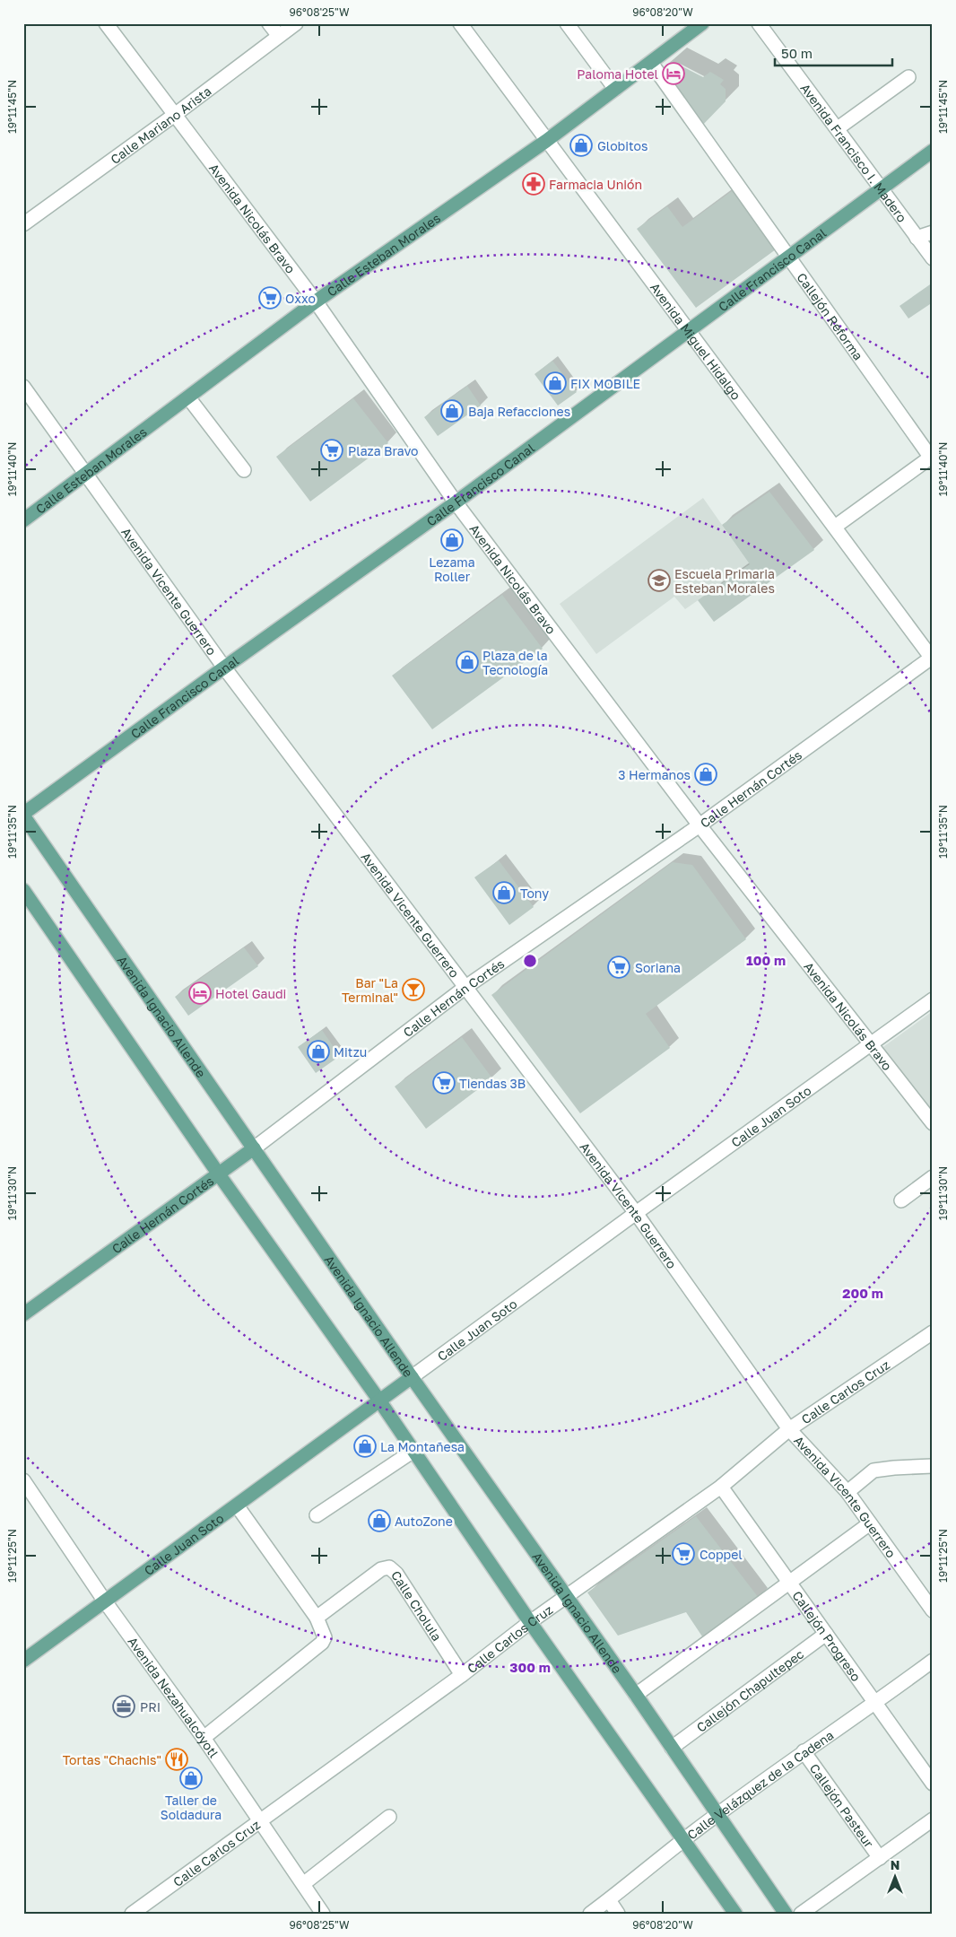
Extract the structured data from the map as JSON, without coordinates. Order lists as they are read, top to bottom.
{
  "streets": {
    "main road": [
      "Calle Esteban Morales",
      "Calle Francisco Canal",
      "Calle Hernán Cortés",
      "Avenida Ignacio Allende",
      "Calle Juan Soto"
    ],
    "street": [
      "Calle Mariano Arista",
      "Avenida Francisco I. Madero",
      "Avenida Nicolás Bravo",
      "Callejón Reforma",
      "Avenida Miguel Hidalgo",
      "Avenida Vicente Guerrero",
      "Calle Carlos Cruz",
      "Calle Cholula",
      "Callejón Progreso",
      "Callejón Chapultepec",
      "Avenida Nezahualcóyotl",
      "Calle Velázquez de la Cadena",
      "Callejón Pasteur"
    ]
  },
  "crossings": [
    ["Calle Mariano Arista", "Avenida Nicolás Bravo"],
    ["Avenida Francisco I. Madero", "Calle Francisco Canal"],
    ["Avenida Nicolás Bravo", "Calle Esteban Morales"],
    ["Avenida Nicolás Bravo", "Calle Francisco Canal"],
    ["Avenida Nicolás Bravo", "Calle Hernán Cortés"],
    ["Avenida Nicolás Bravo", "Calle Juan Soto"],
    ["Calle Esteban Morales", "Callejón Reforma"],
    ["Calle Esteban Morales", "Avenida Miguel Hidalgo"],
    ["Calle Esteban Morales", "Avenida Vicente Guerrero"],
    ["Calle Francisco Canal", "Callejón Reforma"],
    ["Calle Francisco Canal", "Avenida Miguel Hidalgo"],
    ["Calle Francisco Canal", "Avenida Vicente Guerrero"],
    ["Calle Francisco Canal", "Avenida Ignacio Allende"],
    ["Avenida Miguel Hidalgo", "Calle Hernán Cortés"],
    ["Avenida Vicente Guerrero", "Calle Hernán Cortés"],
    ["Avenida Vicente Guerrero", "Calle Juan Soto"],
    ["Avenida Vicente Guerrero", "Calle Carlos Cruz"],
    ["Calle Hernán Cortés", "Avenida Ignacio Allende"],
    ["Avenida Ignacio Allende", "Calle Juan Soto"],
    ["Avenida Ignacio Allende", "Calle Carlos Cruz"],
    ["Avenida Ignacio Allende", "Callejón Chapultepec"],
    ["Avenida Ignacio Allende", "Calle Velázquez de la Cadena"],
    ["Calle Juan Soto", "Avenida Nezahualcóyotl"],
    ["Calle Carlos Cruz", "Calle Cholula"],
    ["Calle Carlos Cruz", "Callejón Progreso"],
    ["Calle Carlos Cruz", "Avenida Nezahualcóyotl"],
    ["Callejón Progreso", "Callejón Chapultepec"],
    ["Callejón Progreso", "Calle Velázquez de la Cadena"],
    ["Calle Velázquez de la Cadena", "Callejón Pasteur"]
  ],
  "places": {
    "hotel": ["Paloma Hotel", "Hotel Gaudi"],
    "shop": [
      "Globitos",
      "FIX MOBILE",
      "Baja Refacciones",
      "Lezama Roller",
      "Plaza de la Tecnología",
      "3 Hermanos",
      "Tony",
      "Mitzu",
      "La Montañesa",
      "AutoZone",
      "Taller de Soldadura"
    ],
    "pharmacy": ["Farmacia Unión"],
    "supermarket": [
      "Oxxo",
      "Plaza Bravo",
      "Soriana",
      "Tiendas 3B",
      "Coppel"
    ],
    "school or university": ["Escuela Primaria Esteban Morales"],
    "bar": ["Bar \"La Terminal\""],
    "office": ["PRI"],
    "restaurant": ["Tortas \"Chachis\""]
  },
  "scale_bar": "50 m",
  "north": "top",
  "coordinates": [
    "96°08'25\"W",
    "96°08'20\"W",
    "19°11'45\"N",
    "19°11'40\"N",
    "19°11'35\"N",
    "19°11'30\"N",
    "19°11'25\"N"
  ],
  "rings": ["100 m", "200 m", "300 m"]
}
